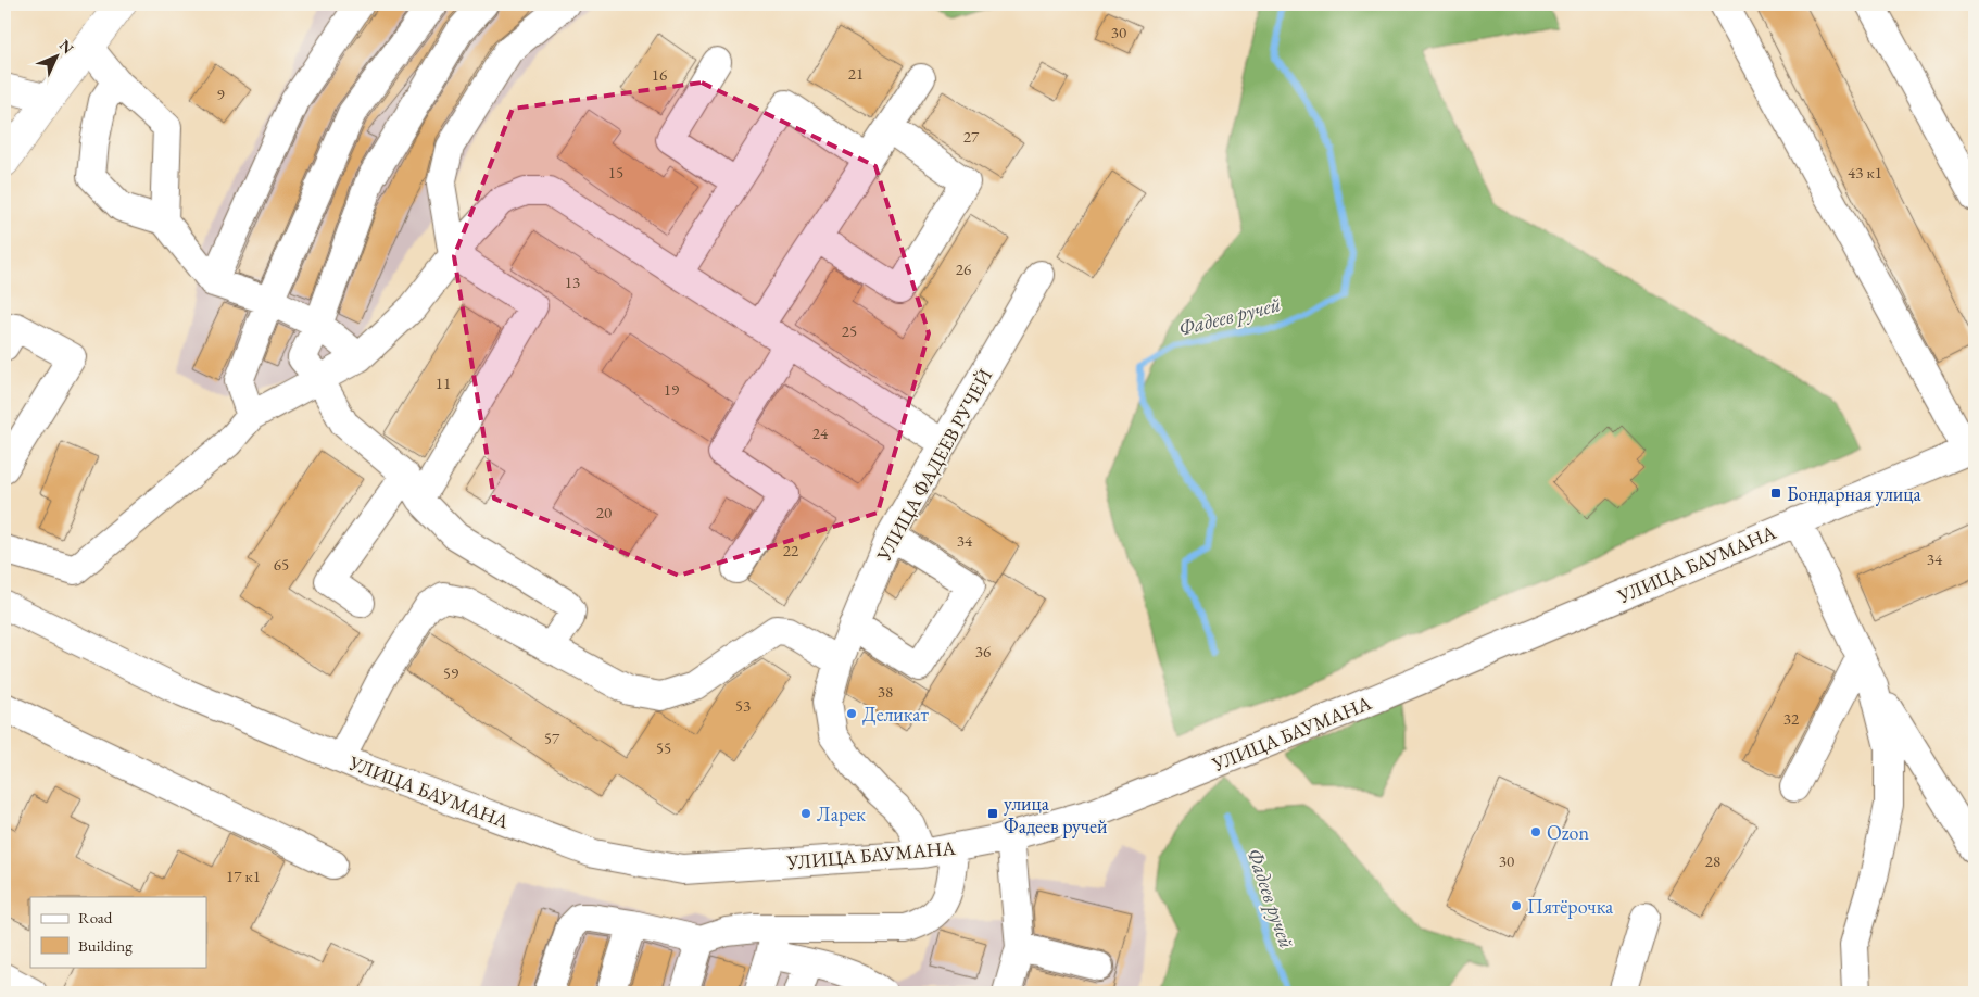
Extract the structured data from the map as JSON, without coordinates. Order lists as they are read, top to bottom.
{
  "streets": {
    "street": ["УЛИЦА ФАДЕЕВ РУЧЕЙ", "УЛИЦА БАУМАНА"]
  },
  "crossings": [
    ["УЛИЦА ФАДЕЕВ РУЧЕЙ", "УЛИЦА БАУМАНА"]
  ],
  "water": ["Фадеев ручей"],
  "places": {
    "transit": ["Бондарная улица", "улица Фадеев ручей"],
    "other": [
      "Деликат",
      "Ларек",
      "Ozon",
      "Пятёрочка"
    ]
  },
  "house_numbers": [
    "30",
    "21",
    "16",
    "9",
    "27",
    "15",
    "43 к1",
    "26",
    "13",
    "25",
    "11",
    "19",
    "24",
    "20",
    "34",
    "22",
    "34",
    "65",
    "36",
    "59",
    "38",
    "53",
    "32",
    "57",
    "55",
    "30",
    "28",
    "17 к1"
  ],
  "legend": ["Road", "Building"],
  "north": "top right"
}
